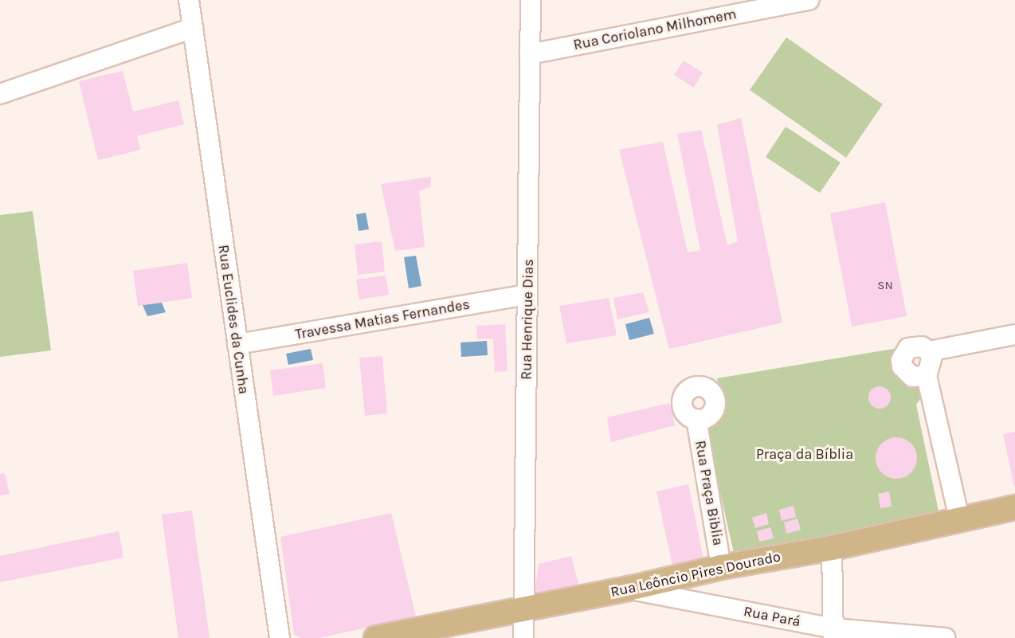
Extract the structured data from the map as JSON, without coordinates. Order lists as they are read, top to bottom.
{
  "streets": {
    "main road": ["Rua Leôncio Pires Dourado"],
    "street": [
      "Rua Coriolano Milhomem",
      "Rua Euclides da Cunha",
      "Travessa Matias Fernandes",
      "Rua Henrique Dias",
      "Rua Praça Biblia",
      "Rua Pará"
    ]
  },
  "crossings": [
    ["Rua Coriolano Milhomem", "Rua Henrique Dias"],
    ["Rua Euclides da Cunha", "Travessa Matias Fernandes"],
    ["Travessa Matias Fernandes", "Rua Henrique Dias"],
    ["Rua Henrique Dias", "Rua Leôncio Pires Dourado"],
    ["Rua Praça Biblia", "Rua Leôncio Pires Dourado"],
    ["Rua Leôncio Pires Dourado", "Rua Pará"]
  ],
  "parks": ["Praça da Bíblia"],
  "house_numbers": ["SN"]
}
